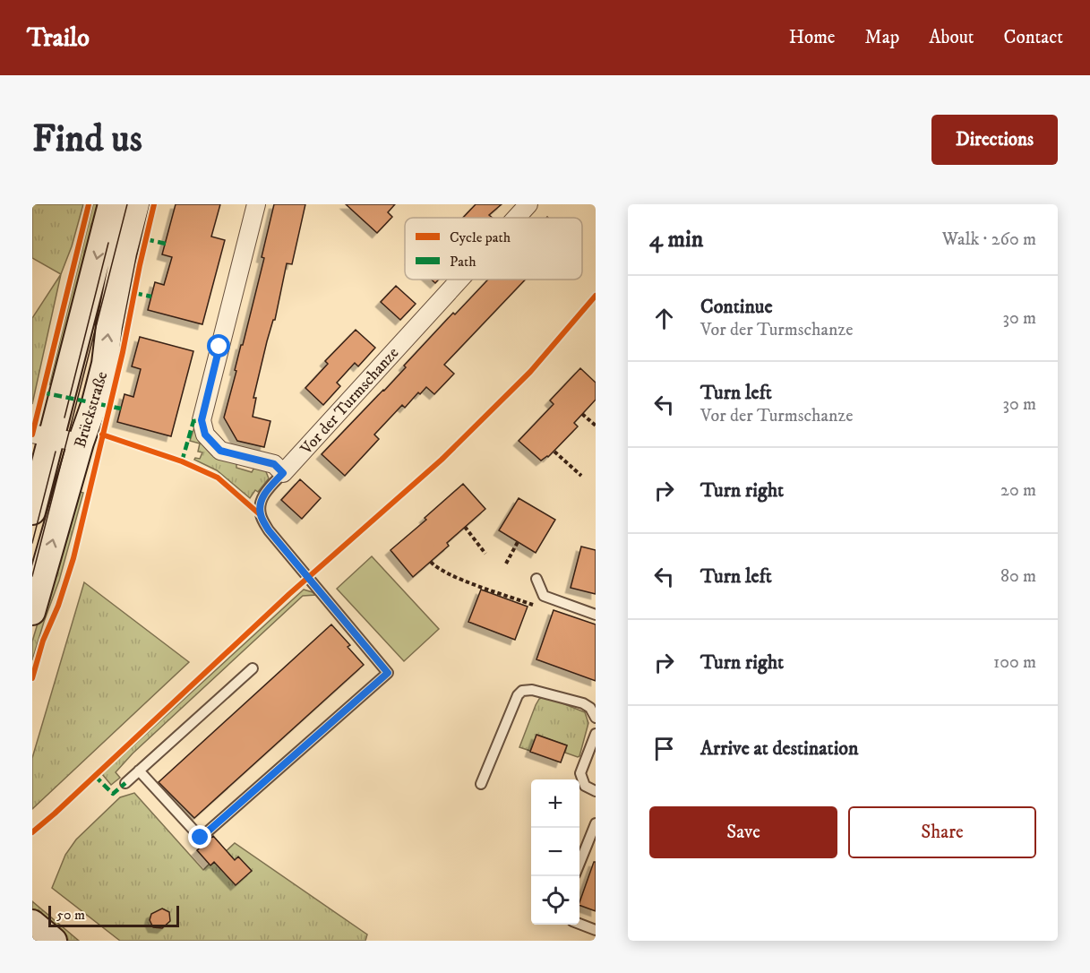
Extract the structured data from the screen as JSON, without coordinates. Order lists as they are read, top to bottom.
{
  "streets": {
    "main road": ["Brückstraße"],
    "street": ["Vor der Turmschanze"]
  },
  "legend": ["Cycle path", "Path"],
  "scale_bar": "50 m",
  "page": {
    "header": "Trailo",
    "nav": [
      "Home",
      "Map",
      "About",
      "Contact"
    ],
    "buttons": [
      "Directions",
      ["Save", "Share"]
    ],
    "title": "Find us",
    "heading": ["4 min", "Walk · 260 m"],
    "list": [
      ["Continue", "Vor der Turmschanze", "30 m"],
      ["Turn left", "Vor der Turmschanze", "30 m"],
      ["Turn right", "20 m"],
      ["Turn left", "80 m"],
      ["Turn right", "100 m"],
      "Arrive at destination"
    ],
    "map_buttons": ["+", "−"],
    "scale": "50 m"
  }
}
